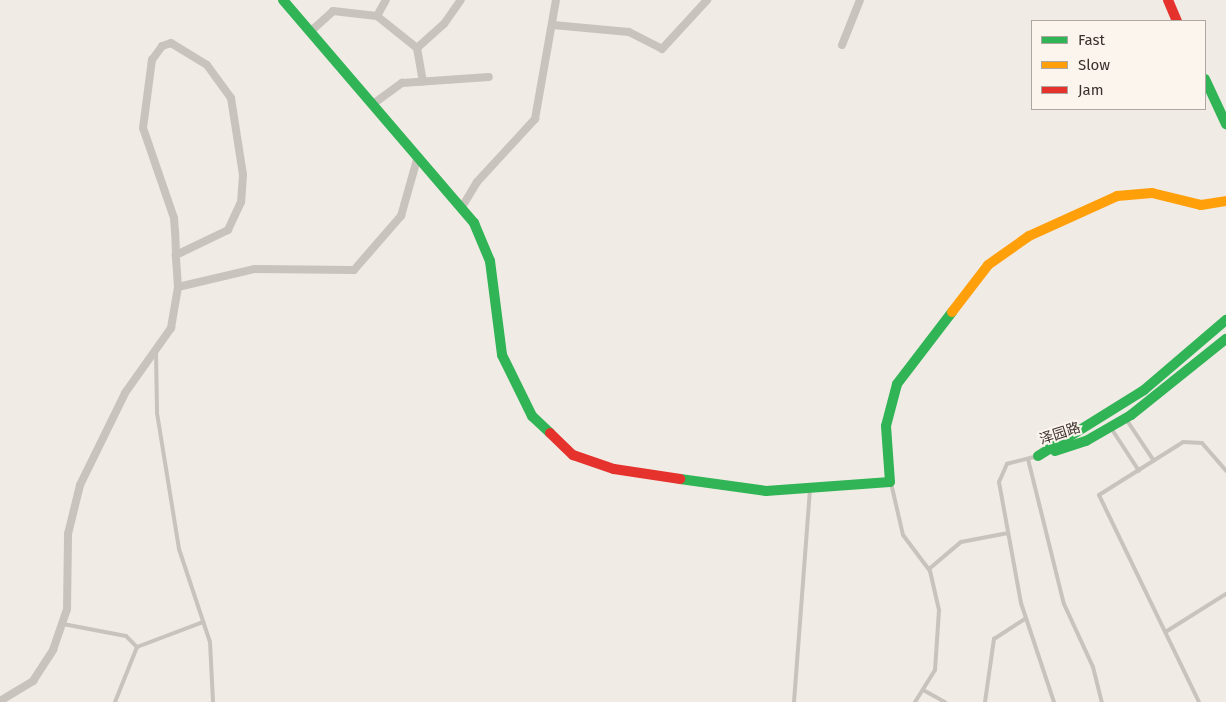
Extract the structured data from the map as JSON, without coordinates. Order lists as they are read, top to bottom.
{
  "streets": {
    "street": ["泽园路"]
  },
  "legend": ["Fast", "Slow", "Jam"]
}
